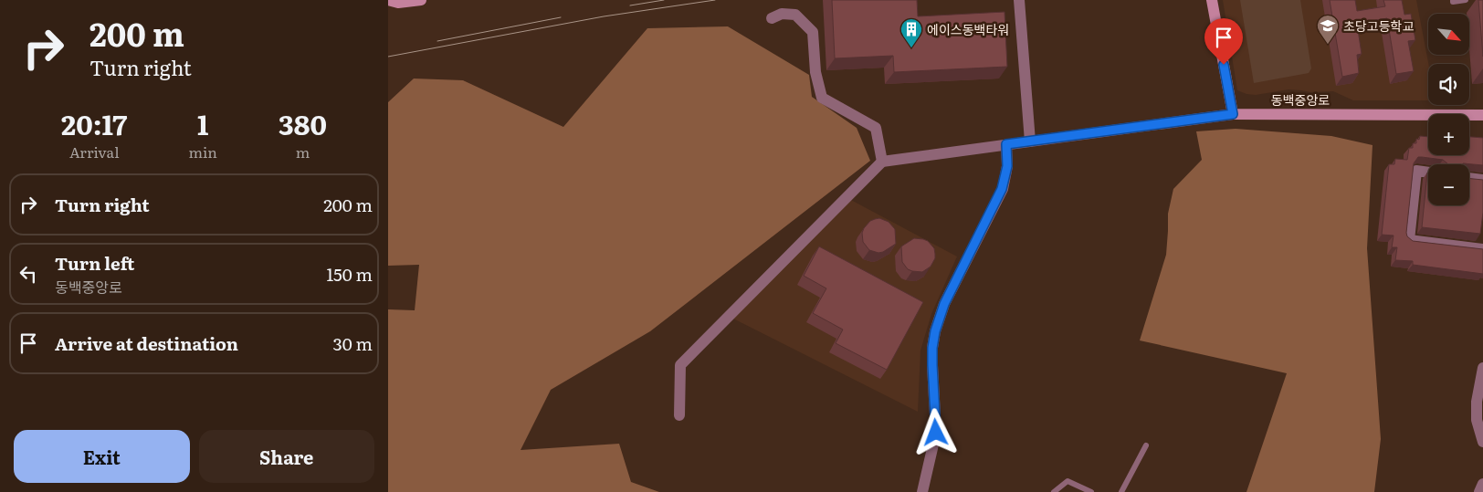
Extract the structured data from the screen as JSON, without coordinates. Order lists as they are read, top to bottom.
{
  "streets": {
    "street": ["동백중앙로"]
  },
  "places": {
    "school or university": ["초당고등학교"],
    "building": ["에이스동백타워"]
  },
  "north": "bottom right",
  "page": {
    "turn": ["200 m", "Turn right"],
    "map_buttons": ["+", "−"],
    "eta": [
      "20:17",
      "Arrival",
      "1",
      "min",
      "380",
      "m"
    ],
    "list": [
      {
        "name": "Turn right",
        "value": "200 m"
      },
      {
        "name": "Turn left",
        "note": "동백중앙로",
        "value": "150 m"
      },
      {
        "name": "Arrive at destination",
        "value": "30 m"
      }
    ],
    "buttons": ["Exit", "Share"]
  }
}
